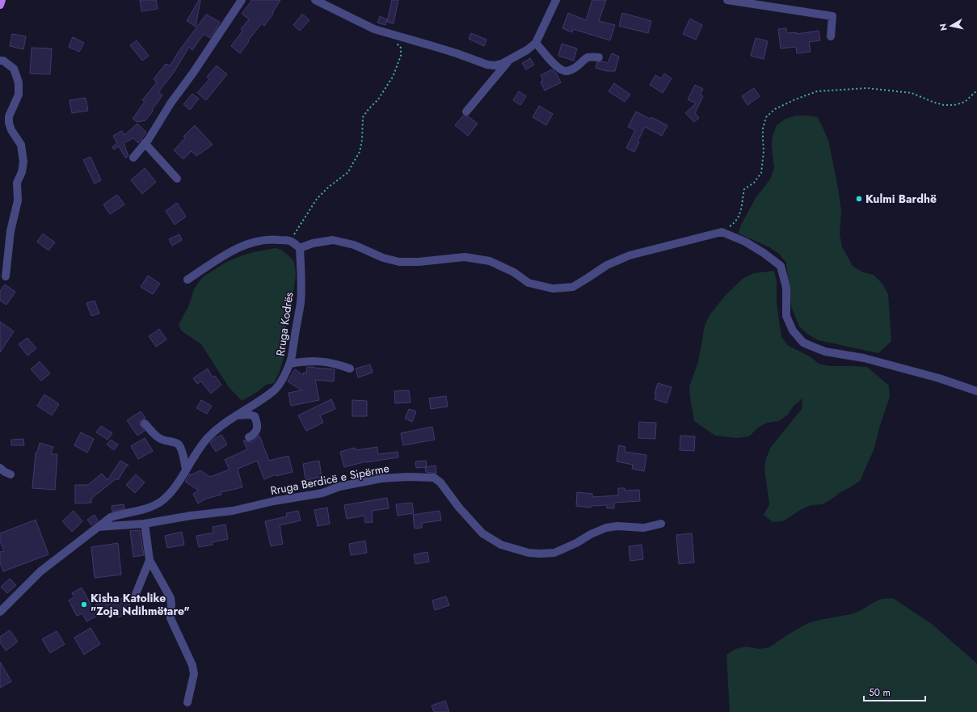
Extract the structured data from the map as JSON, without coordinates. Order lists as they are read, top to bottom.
{
  "streets": {
    "street": ["Rruga Kodrës", "Rruga Berdicë e Sipërme"]
  },
  "crossings": [
    ["Rruga Kodrës", "Rruga Berdicë e Sipërme"]
  ],
  "places": ["Kulmi Bardhë", "Kisha Katolike \"Zoja Ndihmëtare\""],
  "scale_bar": "50 m",
  "north": "left"
}
